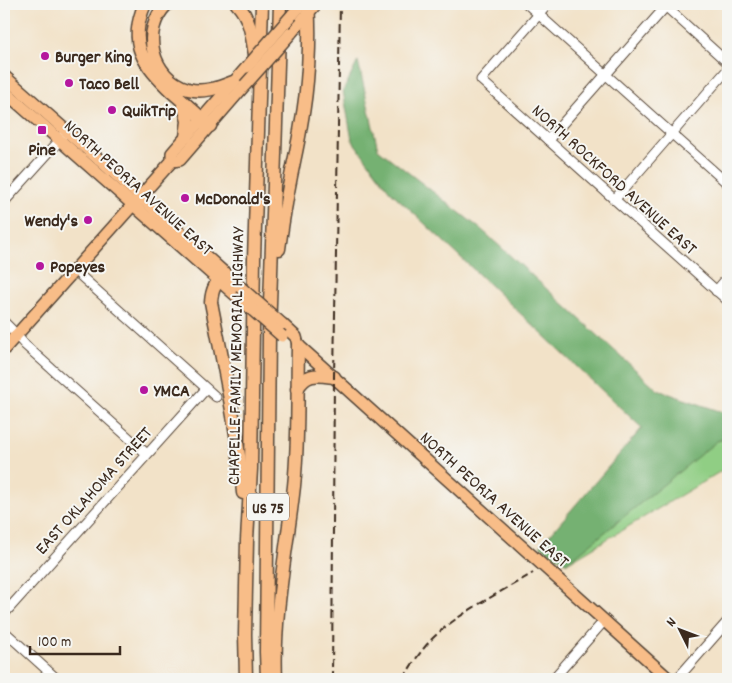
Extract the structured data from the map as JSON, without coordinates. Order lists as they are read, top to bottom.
{
  "streets": {
    "highway": ["CHAPELLE FAMILY MEMORIAL HIGHWAY", "US 75"],
    "main road": ["NORTH PEORIA AVENUE EAST"],
    "street": ["NORTH ROCKFORD AVENUE EAST", "EAST OKLAHOMA STREET"]
  },
  "places": {
    "other": [
      "Burger King",
      "Taco Bell",
      "QuikTrip",
      "McDonald's",
      "Wendy's",
      "Popeyes",
      "YMCA"
    ],
    "transit": ["Pine"]
  },
  "scale_bar": "100 m",
  "north": "top left"
}
